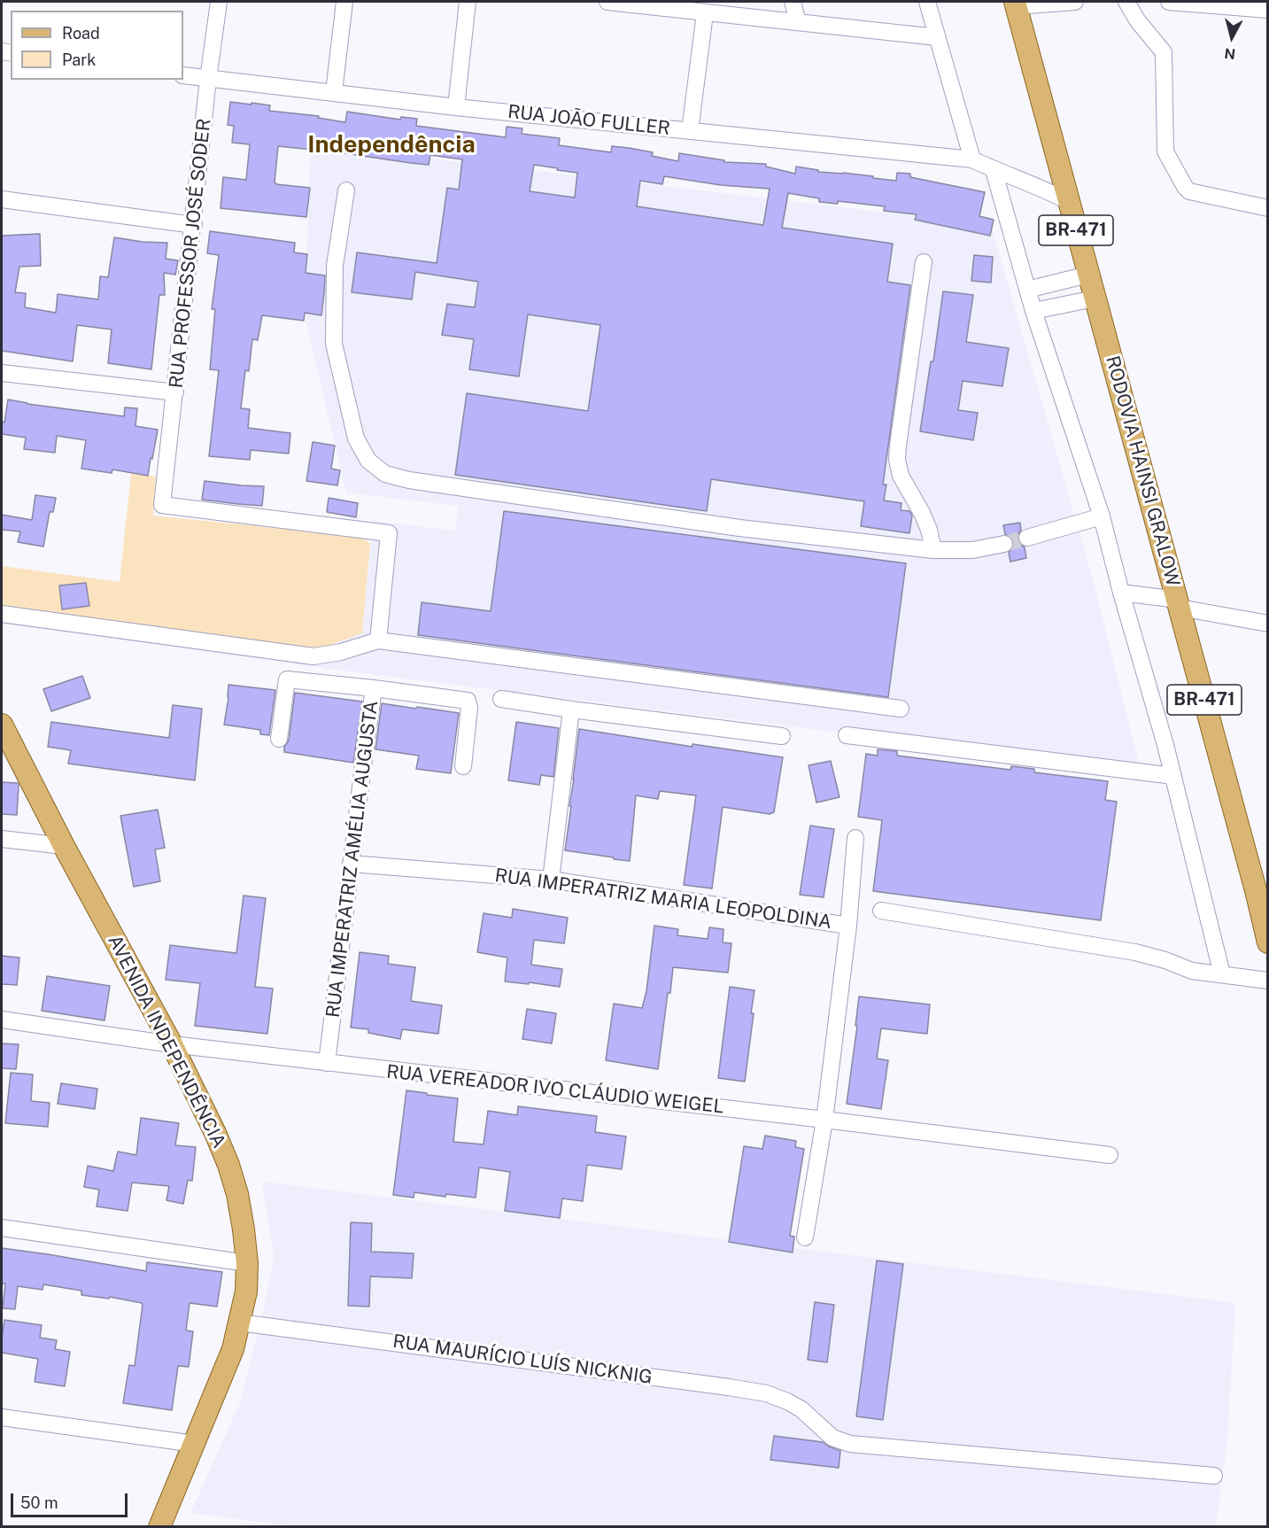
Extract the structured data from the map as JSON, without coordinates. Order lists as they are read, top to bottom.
{
  "streets": {
    "main road": ["BR-471", "RODOVIA HAINSI GRALOW", "AVENIDA INDEPENDÊNCIA"],
    "street": [
      "RUA JOÃO FULLER",
      "RUA PROFESSOR JOSÉ SODER",
      "RUA IMPERATRIZ AMÉLIA AUGUSTA",
      "RUA IMPERATRIZ MARIA LEOPOLDINA",
      "RUA VEREADOR IVO CLÁUDIO WEIGEL",
      "RUA MAURÍCIO LUÍS NICKNIG"
    ]
  },
  "crossings": [
    ["RUA JOÃO FULLER", "RUA PROFESSOR JOSÉ SODER"],
    ["RUA JOÃO FULLER", "RODOVIA HAINSI GRALOW"],
    ["RUA IMPERATRIZ AMÉLIA AUGUSTA", "RUA IMPERATRIZ MARIA LEOPOLDINA"],
    ["RUA IMPERATRIZ AMÉLIA AUGUSTA", "RUA VEREADOR IVO CLÁUDIO WEIGEL"],
    ["AVENIDA INDEPENDÊNCIA", "RUA VEREADOR IVO CLÁUDIO WEIGEL"],
    ["AVENIDA INDEPENDÊNCIA", "RUA MAURÍCIO LUÍS NICKNIG"]
  ],
  "districts": ["Independência"],
  "legend": ["Road", "Park"],
  "scale_bar": "50 m",
  "north": "bottom"
}
